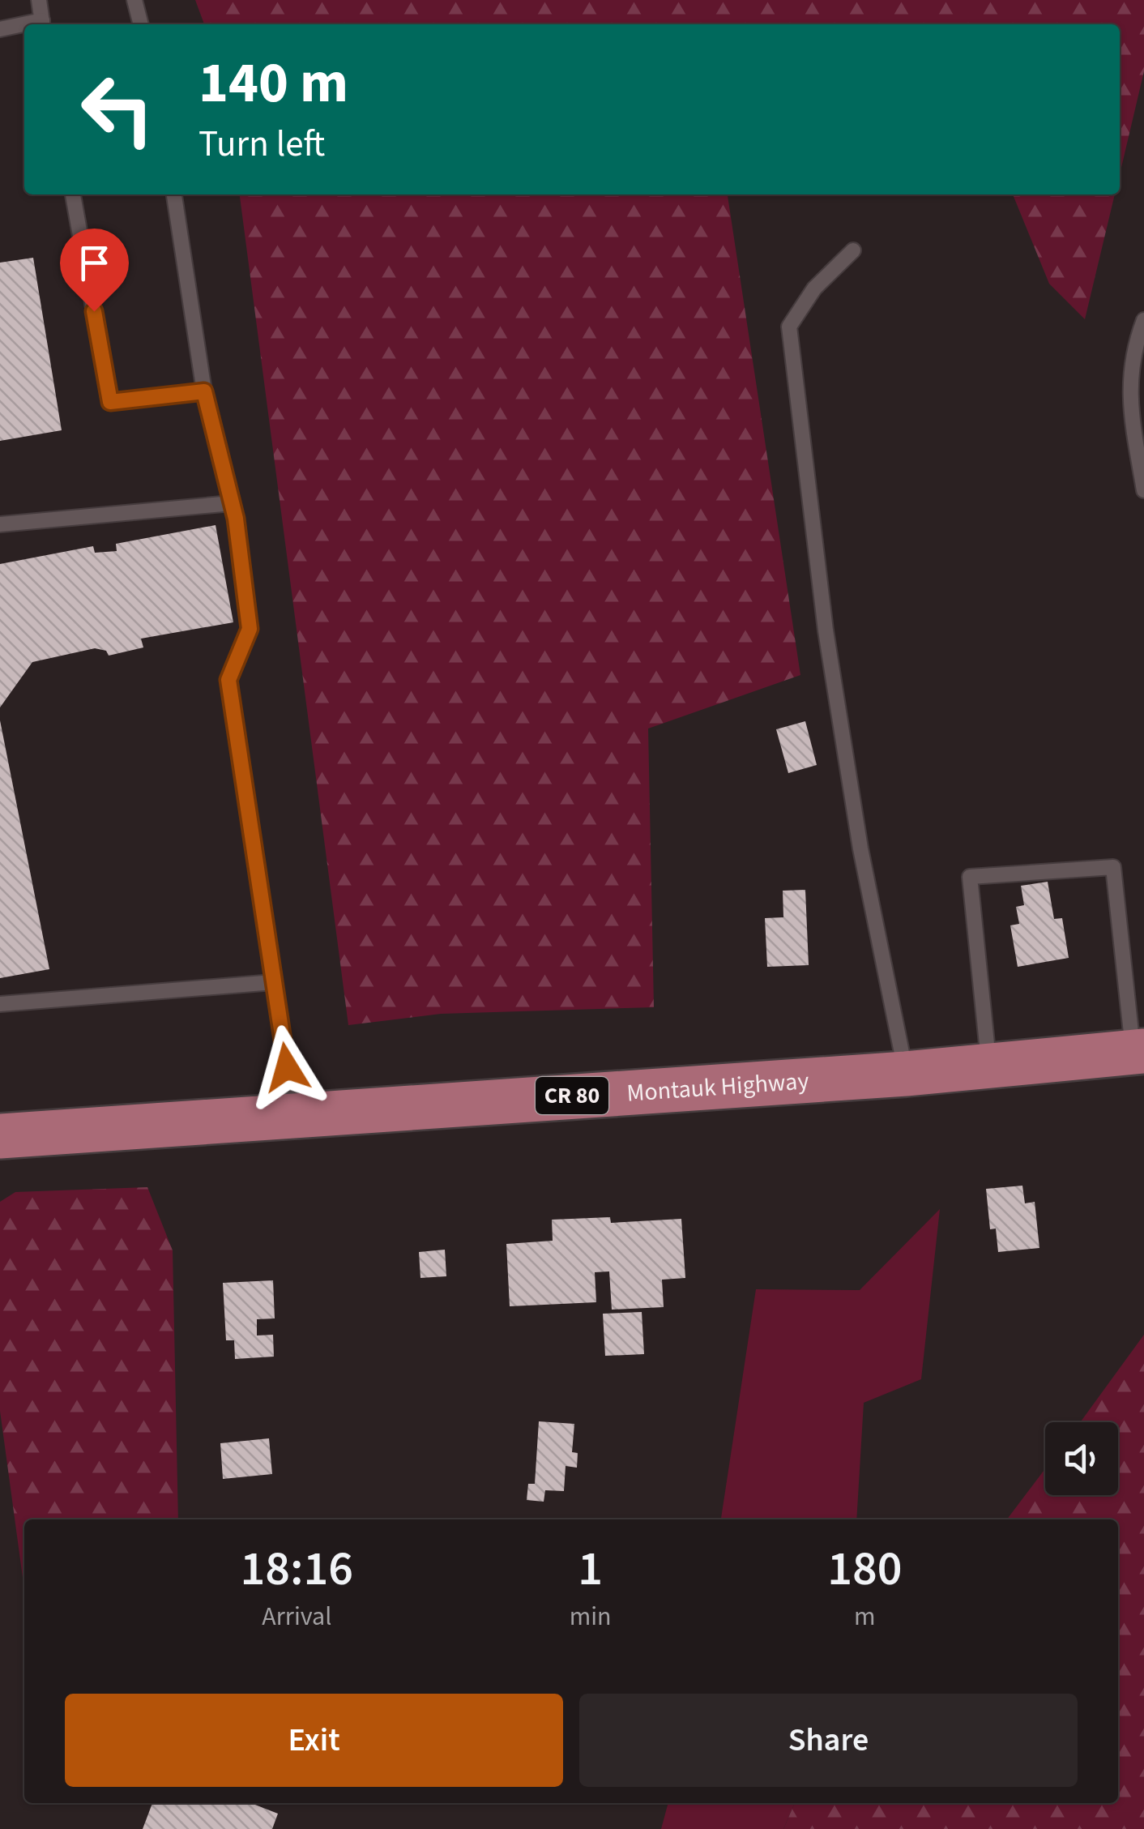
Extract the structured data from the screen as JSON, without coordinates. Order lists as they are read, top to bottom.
{
  "streets": {
    "main road": ["Montauk Highway", "CR 80"]
  },
  "page": {
    "turn": ["140 m", "Turn left"],
    "eta": [
      "18:16",
      "Arrival",
      "1",
      "min",
      "180",
      "m"
    ],
    "buttons": ["Exit", "Share"]
  }
}
